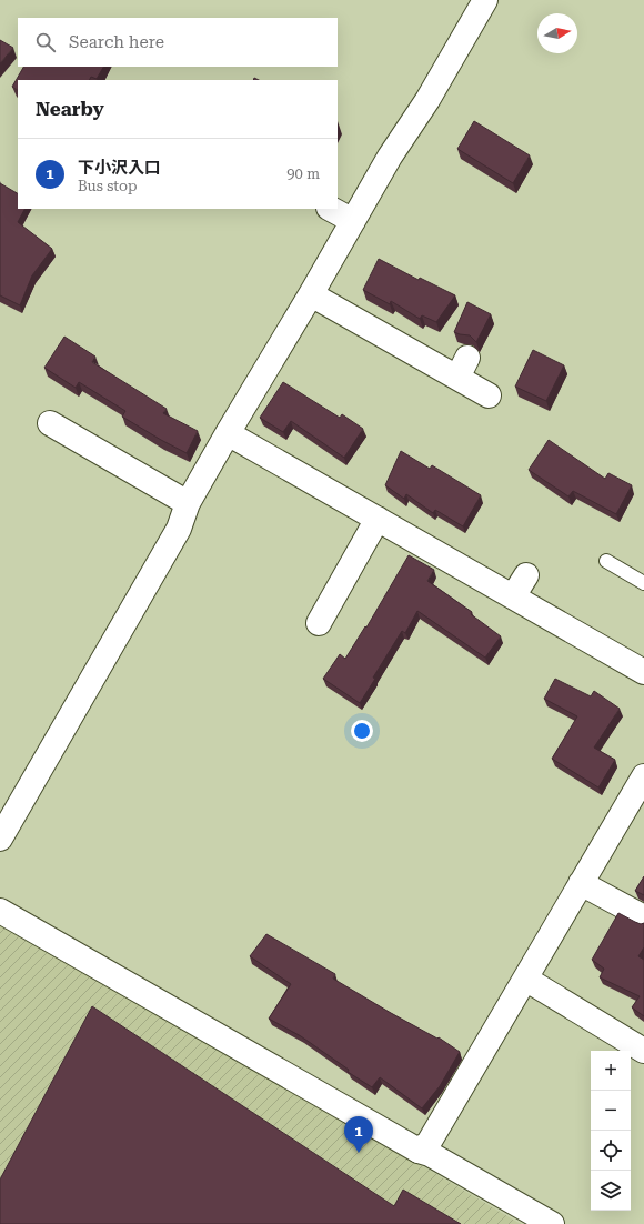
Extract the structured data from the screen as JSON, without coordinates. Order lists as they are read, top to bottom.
{
  "north": "right",
  "page": {
    "search": "Search here",
    "heading": "Nearby",
    "list": [
      {
        "mark": "1",
        "name": "下小沢入口",
        "note": "Bus stop",
        "value": "90 m"
      }
    ],
    "map_buttons": ["+", "−"],
    "pins": "1"
  }
}
